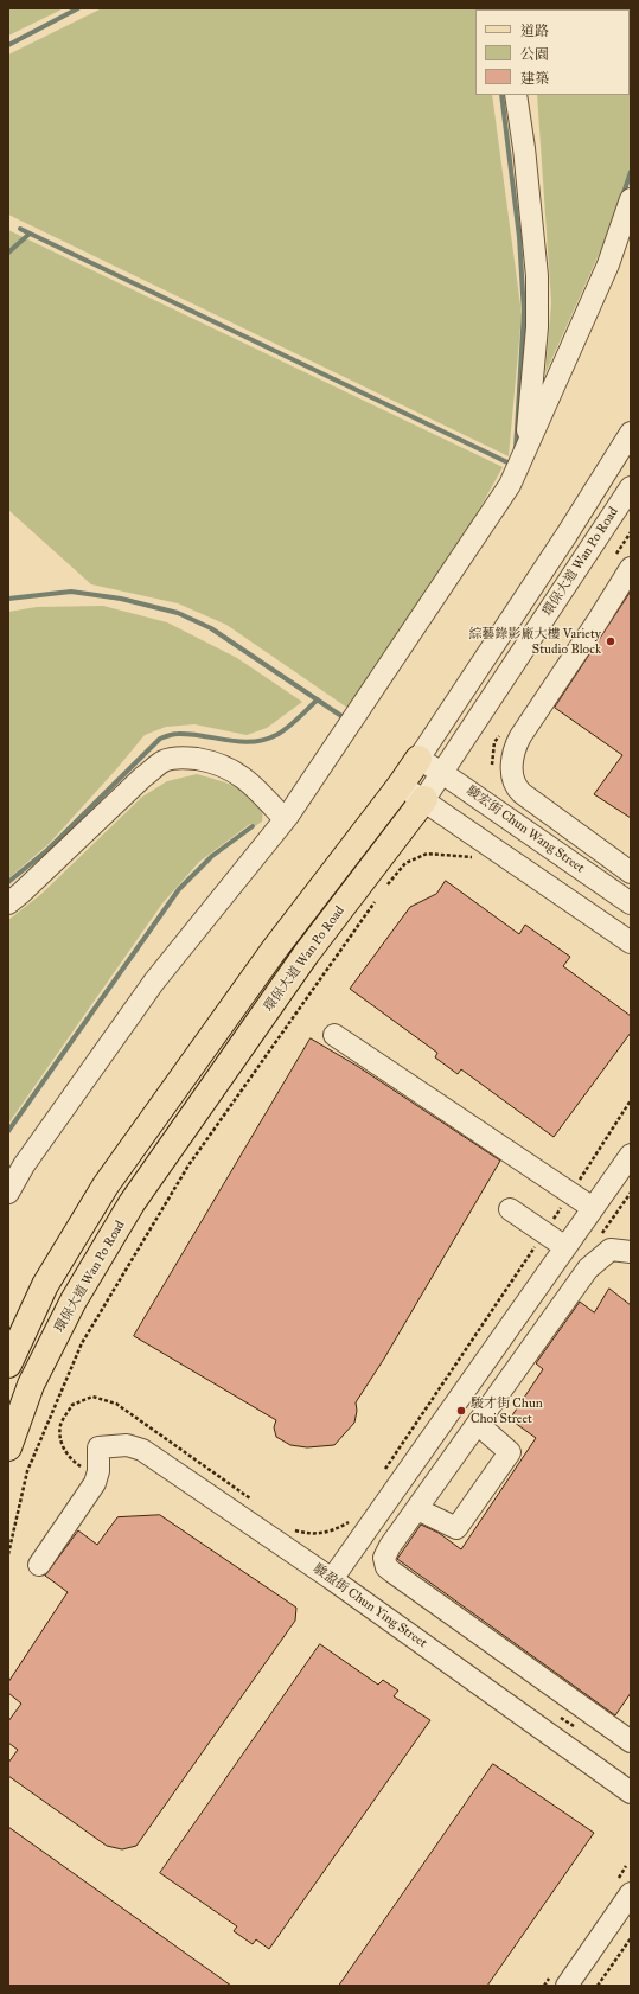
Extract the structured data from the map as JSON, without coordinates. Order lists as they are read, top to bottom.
{
  "streets": {
    "main road": ["環保大道 Wan Po Road"],
    "street": ["駿宏街 Chun Wang Street", "駿盈街 Chun Ying Street"]
  },
  "crossings": [
    ["環保大道 Wan Po Road", "駿宏街 Chun Wang Street"]
  ],
  "places": ["綜藝錄影廠大樓 Variety Studio Block", "駿才街 Chun Choi Street"],
  "legend": ["道路", "公園", "建築"]
}
